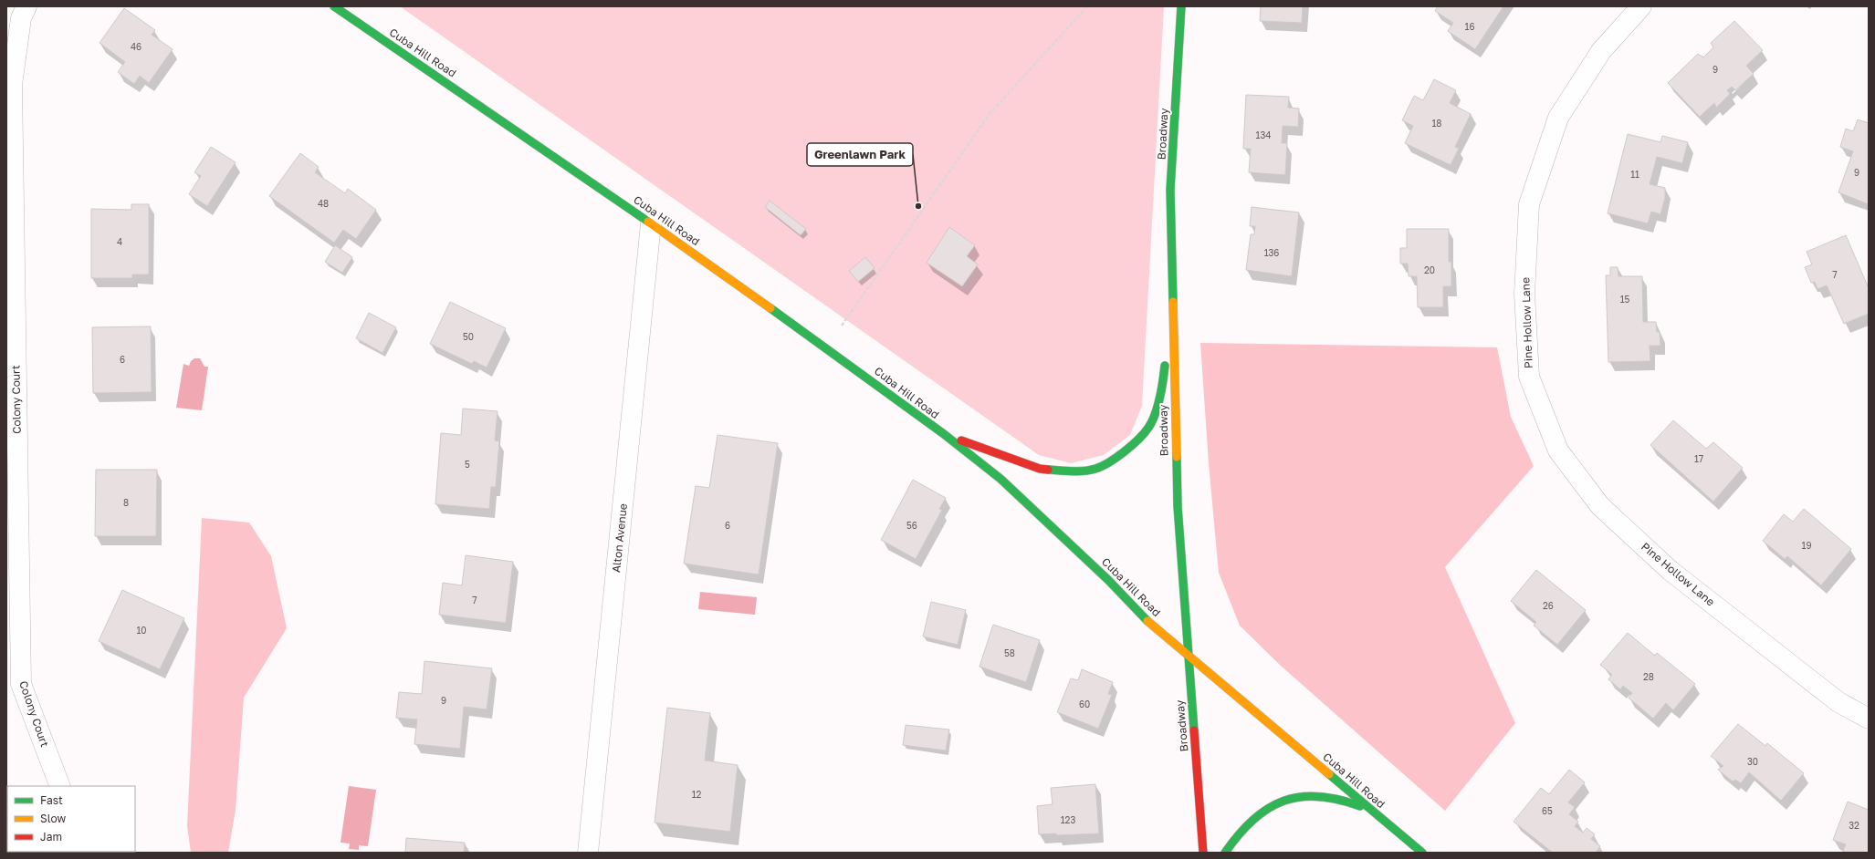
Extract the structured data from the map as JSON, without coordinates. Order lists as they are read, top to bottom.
{
  "streets": {
    "main road": ["Cuba Hill Road", "Broadway"],
    "street": ["Pine Hollow Lane", "Colony Court", "Alton Avenue"]
  },
  "crossings": [
    ["Cuba Hill Road", "Broadway"],
    ["Cuba Hill Road", "Alton Avenue"]
  ],
  "places": ["Greenlawn Park"],
  "house_numbers": [
    "16",
    "46",
    "9",
    "18",
    "134",
    "9",
    "11",
    "48",
    "4",
    "136",
    "20",
    "7",
    "15",
    "50",
    "6",
    "17",
    "5",
    "8",
    "6",
    "56",
    "19",
    "7",
    "26",
    "10",
    "58",
    "28",
    "9",
    "60",
    "30",
    "12",
    "65",
    "123",
    "32"
  ],
  "legend": ["Fast", "Slow", "Jam"]
}
